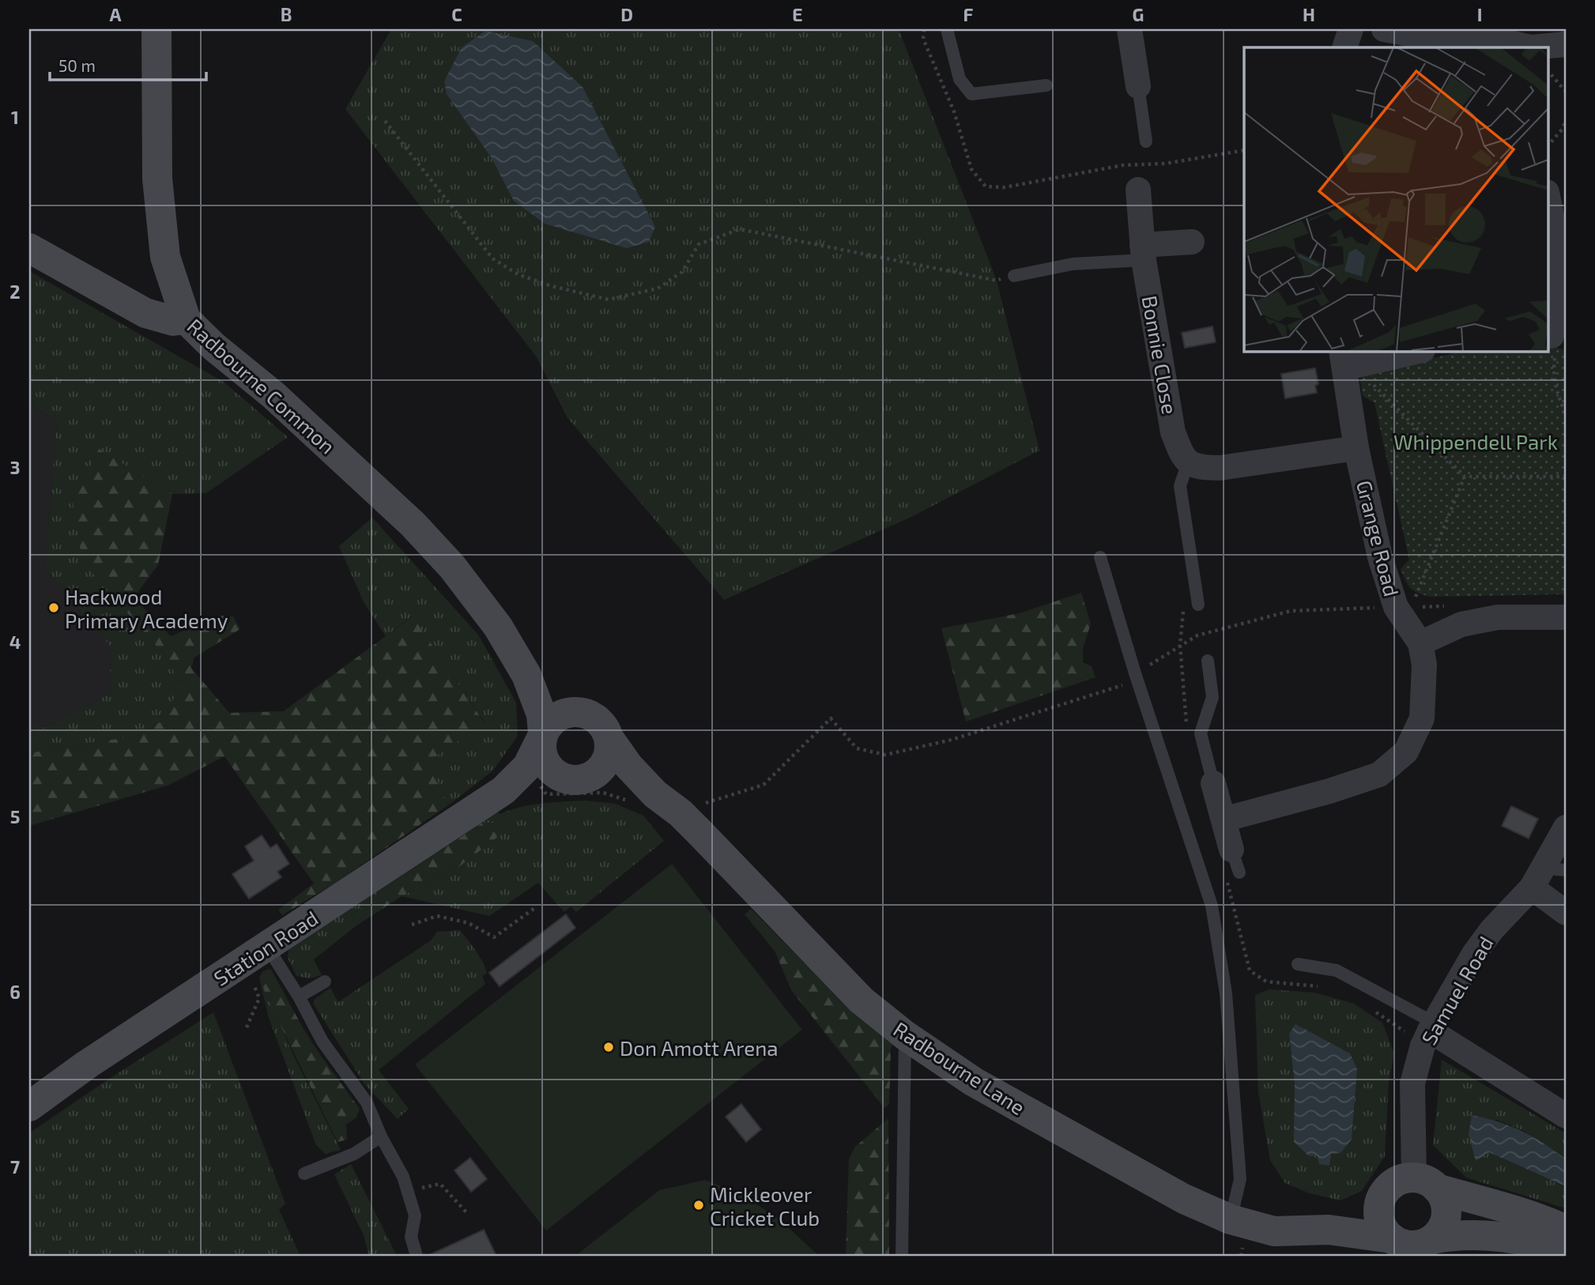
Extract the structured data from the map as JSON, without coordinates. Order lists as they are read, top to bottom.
{
  "streets": {
    "main road": ["Radbourne Common", "Station Road", "Radbourne Lane"],
    "street": ["Bonnie Close", "Grange Road", "Samuel Road"]
  },
  "crossings": [
    ["Radbourne Common", "Station Road"],
    ["Radbourne Common", "Radbourne Lane"],
    ["Station Road", "Radbourne Lane"],
    ["Samuel Road", "Radbourne Lane"]
  ],
  "parks": ["Whippendell Park"],
  "places": ["Hackwood Primary Academy", "Don Amott Arena", "Mickleover Cricket Club"],
  "scale_bar": "50 m",
  "grid": {
    "columns": [
      "A",
      "B",
      "C",
      "D",
      "E",
      "F",
      "G",
      "H",
      "I"
    ],
    "rows": [
      "1",
      "2",
      "3",
      "4",
      "5",
      "6",
      "7"
    ]
  }
}
